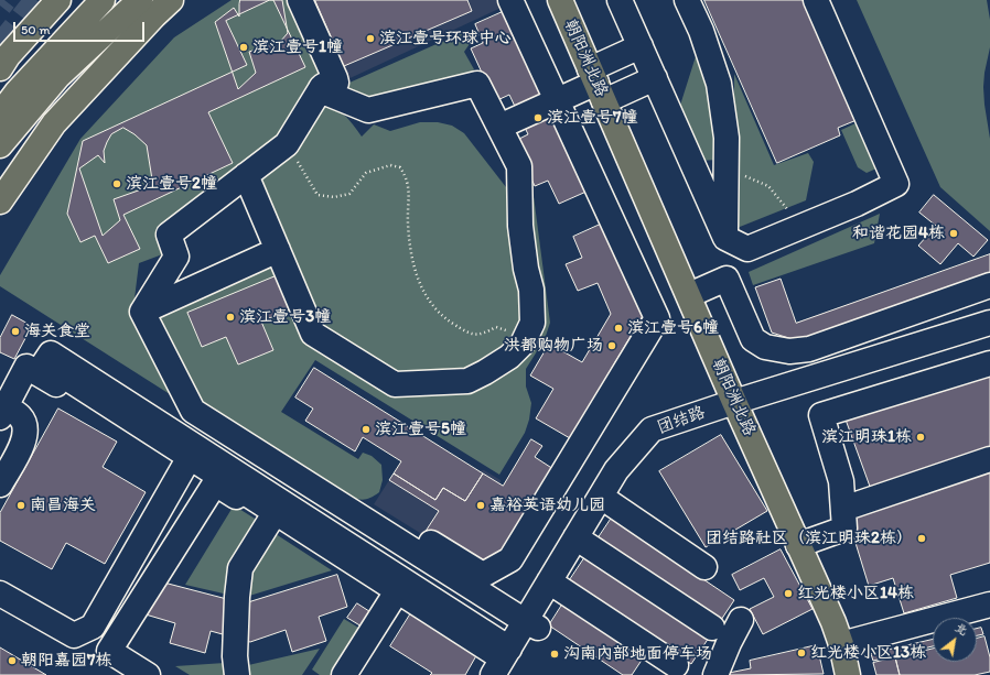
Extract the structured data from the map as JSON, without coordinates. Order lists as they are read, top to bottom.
{
  "streets": {
    "main road": ["朝阳洲北路"],
    "street": ["团结路"]
  },
  "crossings": [
    ["朝阳洲北路", "团结路"]
  ],
  "places": [
    "滨江壹号环球中心",
    "滨江壹号1幢",
    "滨江壹号7幢",
    "滨江壹号2幢",
    "和谐花园4栋",
    "滨江壹号3幢",
    "滨江壹号6幢",
    "海关食堂",
    "洪都购物广场",
    "滨江壹号5幢",
    "滨江明珠1栋",
    "南昌海关",
    "嘉裕英语幼儿园",
    "团结路社区（滨江明珠2栋）",
    "红光楼小区14栋",
    "红光楼小区13栋",
    "沟南内部地面停车场",
    "朝阳嘉园7栋"
  ],
  "scale_bar": "50 m",
  "north": "top right"
}
